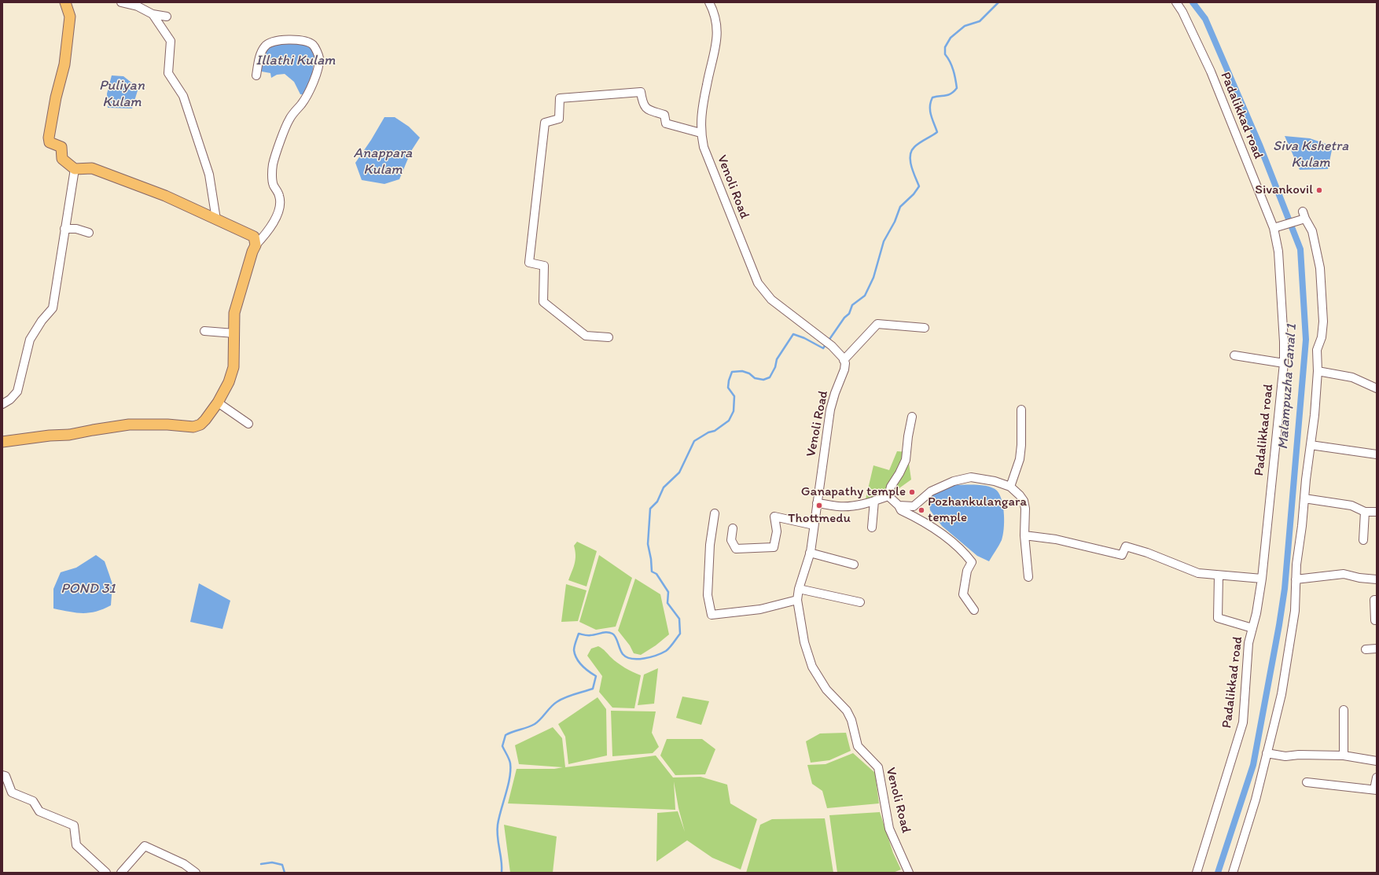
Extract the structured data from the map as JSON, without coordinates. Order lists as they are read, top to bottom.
{
  "streets": {
    "street": ["Padalikkad road", "Venoli Road"]
  },
  "water": [
    "Illathi Kulam",
    "Puliyan Kulam",
    "Siva Kshetra Kulam",
    "Anappara Kulam",
    "Malampuzha Canal 1",
    "POND 31"
  ],
  "places": [
    "Sivankovil",
    "Ganapathy temple",
    "Thottmedu",
    "Pozhankulangara temple"
  ]
}
